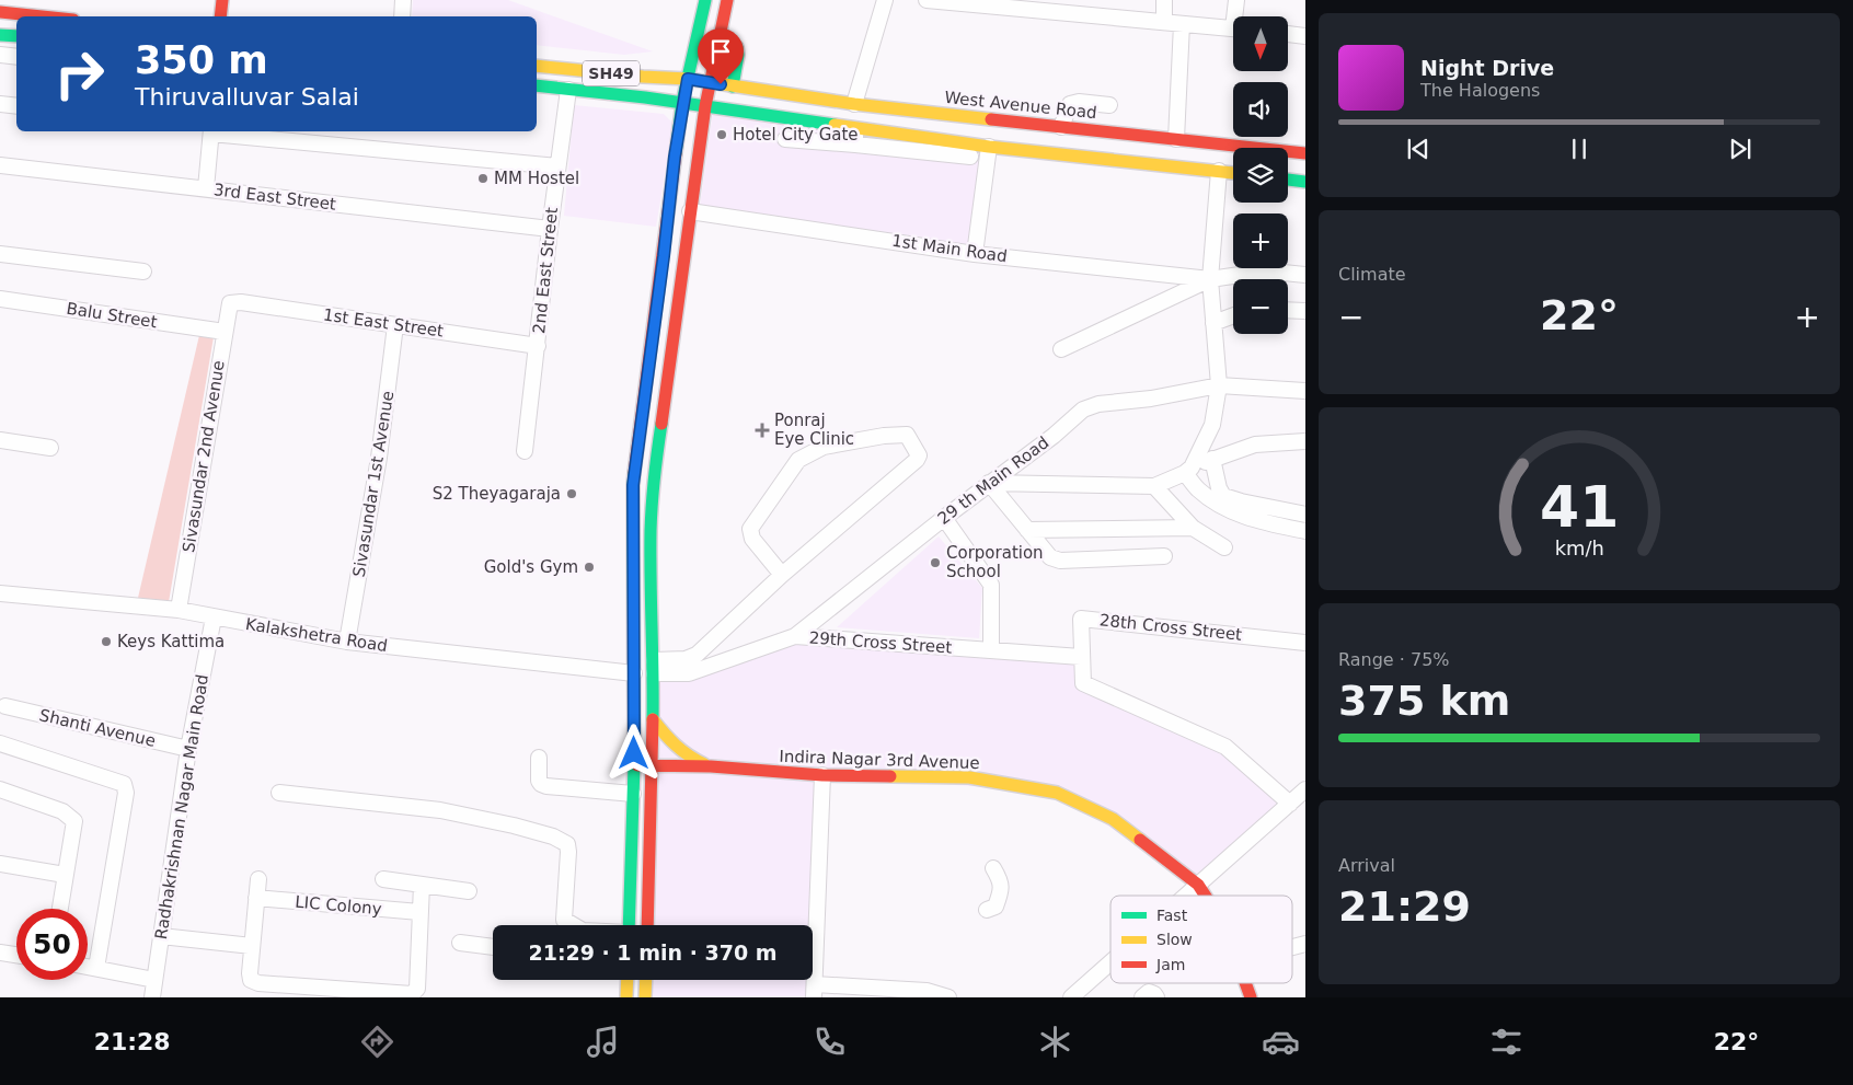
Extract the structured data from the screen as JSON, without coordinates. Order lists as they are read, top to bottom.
{
  "streets": {
    "main road": ["SH49", "West Avenue Road", "Indira Nagar 3rd Avenue"],
    "street": [
      "3rd East Street",
      "1st Main Road",
      "2nd East Street",
      "Balu Street",
      "1st East Street",
      "Sivasundar 2nd Avenue",
      "29 th Main Road",
      "Sivasundar 1st Avenue",
      "28th Cross Street",
      "Kalakshetra Road",
      "29th Cross Street",
      "Shanti Avenue",
      "Radhakrishnan Nagar Main Road",
      "LIC Colony"
    ]
  },
  "crossings": [
    ["SH49", "West Avenue Road"],
    ["SH49", "2nd East Street"],
    ["3rd East Street", "2nd East Street"],
    ["2nd East Street", "1st East Street"],
    ["Balu Street", "Sivasundar 2nd Avenue"],
    ["1st East Street", "Sivasundar 2nd Avenue"],
    ["1st East Street", "Sivasundar 1st Avenue"],
    ["Sivasundar 2nd Avenue", "Kalakshetra Road"],
    ["29 th Main Road", "29th Cross Street"],
    ["Sivasundar 1st Avenue", "Kalakshetra Road"],
    ["28th Cross Street", "29th Cross Street"],
    ["Kalakshetra Road", "Radhakrishnan Nagar Main Road"],
    ["Shanti Avenue", "Radhakrishnan Nagar Main Road"]
  ],
  "places": {
    "other": [
      "Hotel City Gate",
      "MM Hostel",
      "S2 Theyagaraja",
      "Corporation School",
      "Gold's Gym",
      "Keys Kattima"
    ],
    "health": ["Ponraj Eye Clinic"]
  },
  "legend": ["Fast", "Slow", "Jam"],
  "north": "bottom",
  "page": {
    "map_buttons": ["+", "−"],
    "turn": ["350 m", "Thiruvalluvar Salai"],
    "song": ["Night Drive", "The Halogens"],
    "tile": [
      "Climate",
      ["Range · 75%", "375 km"],
      ["Arrival", "21:29"]
    ],
    "heat": ["−", "22°", "+"],
    "limit": "50",
    "trip": "21:29 · 1 min · 370 m",
    "tabs": ["21:28", "22°"],
    "gauge": ["41", "km/h"]
  }
}
